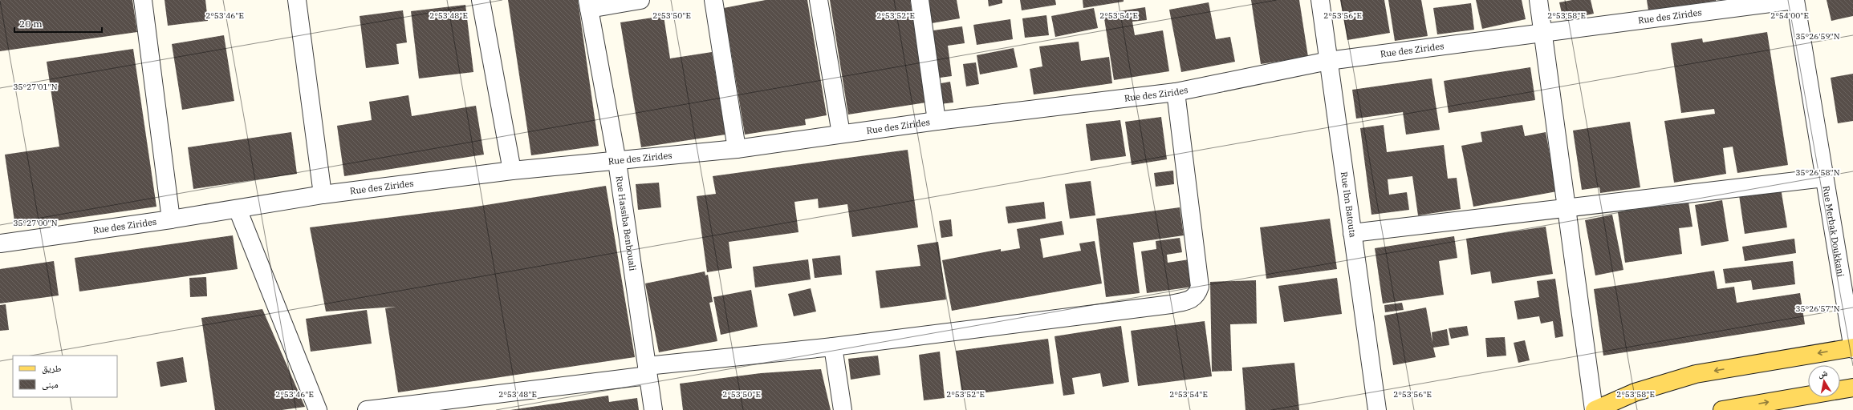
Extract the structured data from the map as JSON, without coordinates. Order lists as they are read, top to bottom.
{
  "streets": {
    "street": [
      "Rue des Zirides",
      "Rue Ibn Batouta",
      "Rue Hassiba Benbouali",
      "Rue Merbak Doukkani"
    ]
  },
  "crossings": [
    ["Rue des Zirides", "Rue Ibn Batouta"],
    ["Rue des Zirides", "Rue Hassiba Benbouali"],
    ["Rue des Zirides", "Rue Merbak Doukkani"]
  ],
  "legend": ["طريق", "مبنى"],
  "scale_bar": "20 m",
  "north": "top",
  "coordinates": [
    "2°53'46\"E",
    "2°53'48\"E",
    "2°53'50\"E",
    "2°53'52\"E",
    "2°53'54\"E",
    "2°53'56\"E",
    "2°53'58\"E",
    "2°54'00\"E",
    "35°26'59\"N",
    "35°27'01\"N",
    "35°26'58\"N",
    "35°27'00\"N",
    "35°26'57\"N"
  ]
}
